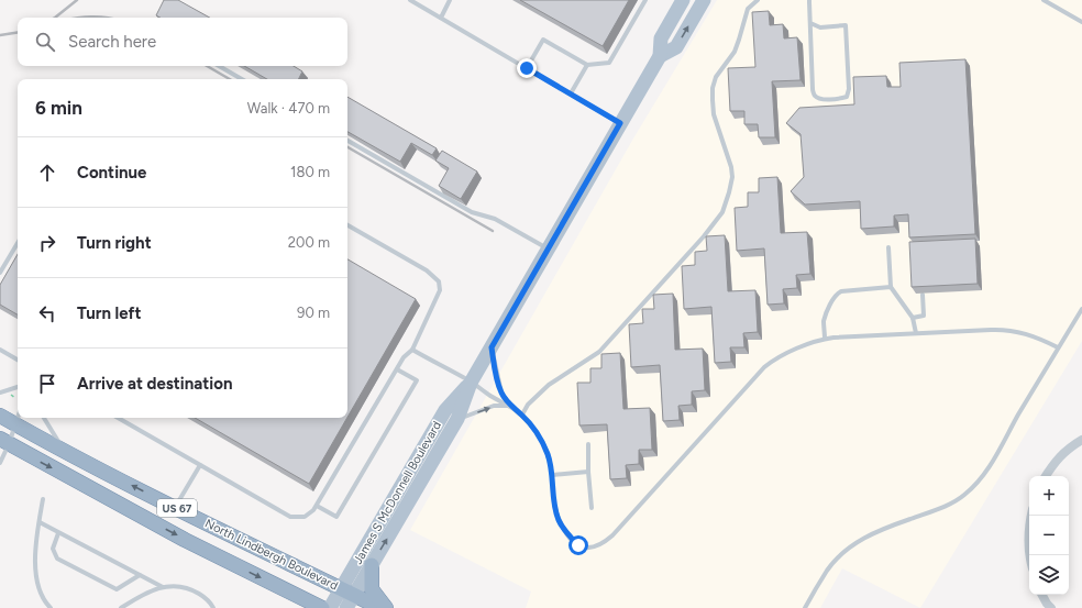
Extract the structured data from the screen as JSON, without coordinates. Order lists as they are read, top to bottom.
{
  "streets": {
    "highway": ["US 67", "North Lindbergh Boulevard"],
    "main road": ["James S McDonnell Boulevard"]
  },
  "crossings": [
    ["James S McDonnell Boulevard", "North Lindbergh Boulevard"]
  ],
  "page": {
    "search": "Search here",
    "heading": ["6 min", "Walk · 470 m"],
    "list": [
      ["Continue", "180 m"],
      ["Turn right", "200 m"],
      ["Turn left", "90 m"],
      "Arrive at destination"
    ],
    "map_buttons": ["+", "−"]
  }
}
